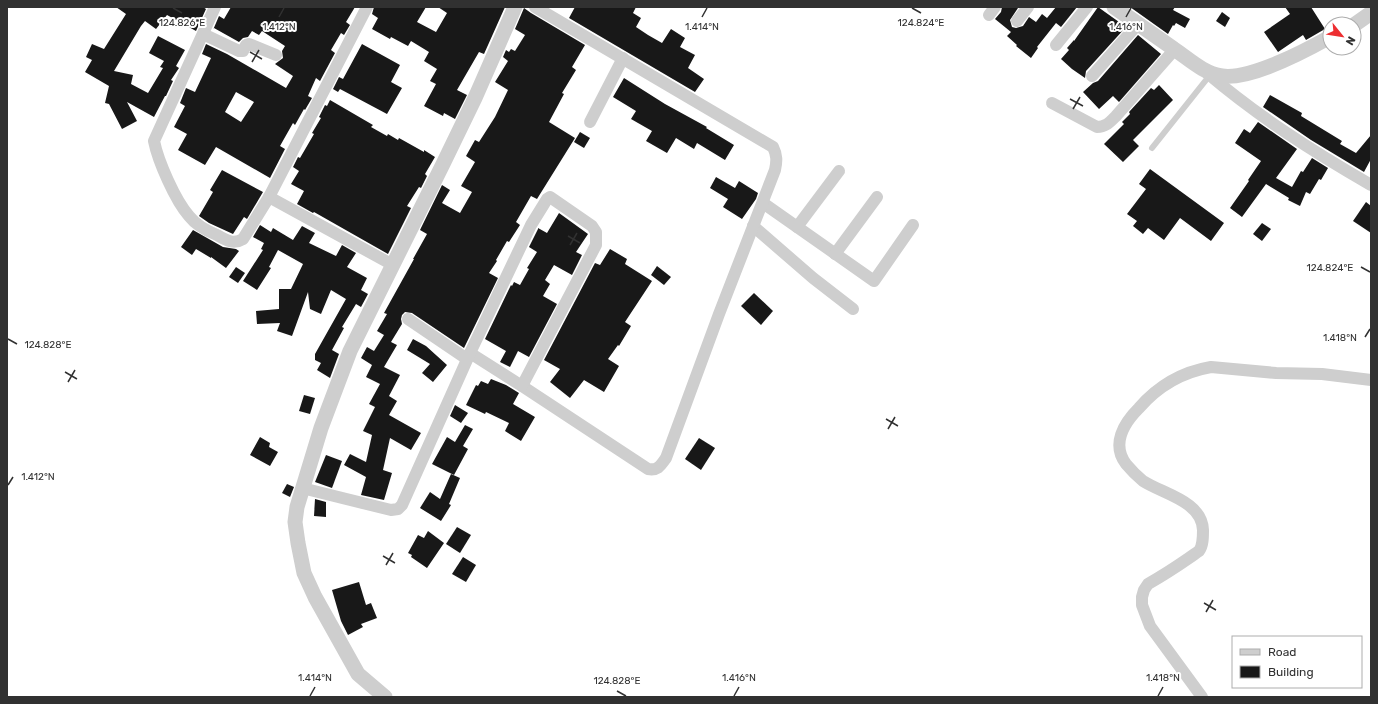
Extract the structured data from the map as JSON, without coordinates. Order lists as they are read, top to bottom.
{
  "legend": ["Road", "Building"],
  "north": "bottom right",
  "coordinates": [
    "124.826°E",
    "124.824°E",
    "1.412°N",
    "1.414°N",
    "1.416°N",
    "1.418°N",
    "124.828°E"
  ]
}
